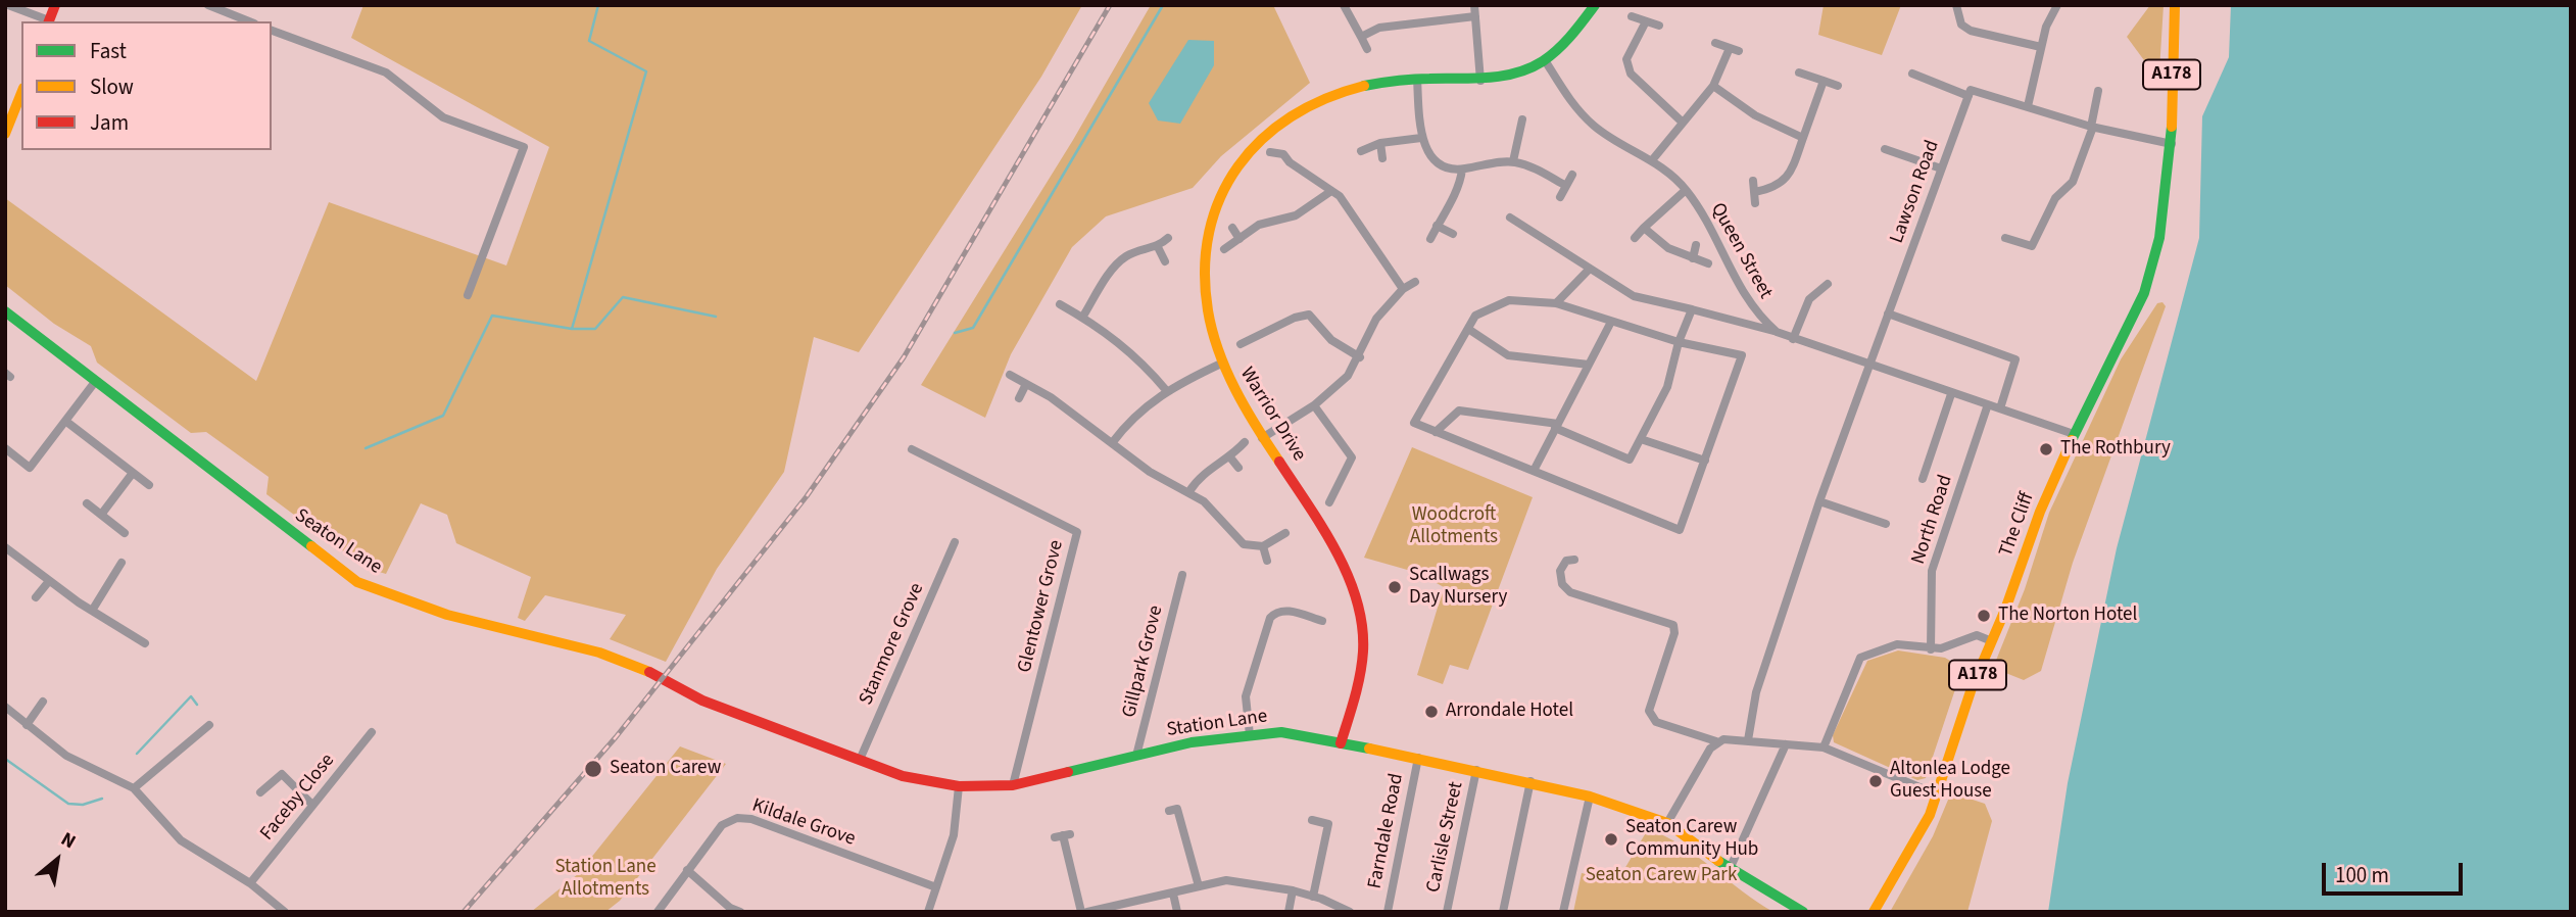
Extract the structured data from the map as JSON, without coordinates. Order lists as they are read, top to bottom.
{
  "streets": {
    "main road": [
      "A178",
      "Warrior Drive",
      "The Cliff",
      "Seaton Lane",
      "Station Lane"
    ],
    "street": [
      "Lawson Road",
      "Queen Street",
      "North Road",
      "Glentower Grove",
      "Stanmore Grove",
      "Gillpark Grove",
      "Faceby Close",
      "Kildale Grove",
      "Farndale Road",
      "Carlisle Street"
    ]
  },
  "crossings": [
    ["A178", "The Cliff"],
    ["Lawson Road", "Queen Street"],
    ["Queen Street", "Warrior Drive"],
    ["Queen Street", "North Road"],
    ["Queen Street", "The Cliff"],
    ["Warrior Drive", "Station Lane"],
    ["Seaton Lane", "Station Lane"],
    ["Glentower Grove", "Station Lane"],
    ["Stanmore Grove", "Station Lane"],
    ["Gillpark Grove", "Station Lane"],
    ["Station Lane", "Farndale Road"],
    ["Station Lane", "Carlisle Street"]
  ],
  "parks": ["Woodcroft Allotments", "Station Lane Allotments", "Seaton Carew Park"],
  "places": [
    "The Rothbury",
    "Scallwags Day Nursery",
    "The Norton Hotel",
    "Arrondale Hotel",
    "Seaton Carew",
    "Altonlea Lodge Guest House",
    "Seaton Carew Community Hub"
  ],
  "legend": ["Fast", "Slow", "Jam"],
  "scale_bar": "100 m",
  "north": "top right"
}
